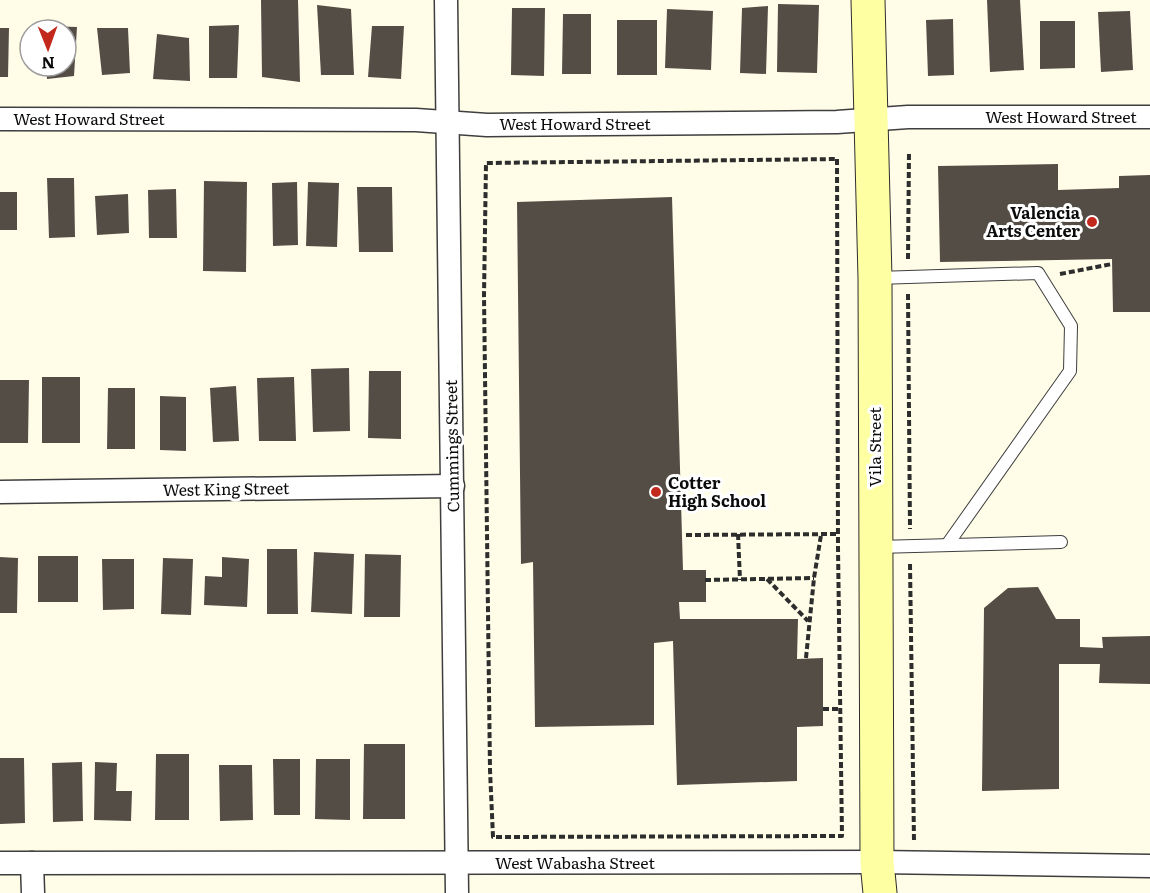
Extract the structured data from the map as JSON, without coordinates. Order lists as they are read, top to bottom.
{
  "streets": {
    "street": [
      "West Howard Street",
      "Cummings Street",
      "Vila Street",
      "West King Street",
      "West Wabasha Street"
    ]
  },
  "crossings": [
    ["West Howard Street", "Cummings Street"],
    ["West Howard Street", "Vila Street"],
    ["Cummings Street", "West King Street"],
    ["Cummings Street", "West Wabasha Street"],
    ["Vila Street", "West Wabasha Street"]
  ],
  "places": ["Valencia Arts Center", "Cotter High School"],
  "north": "bottom"
}
